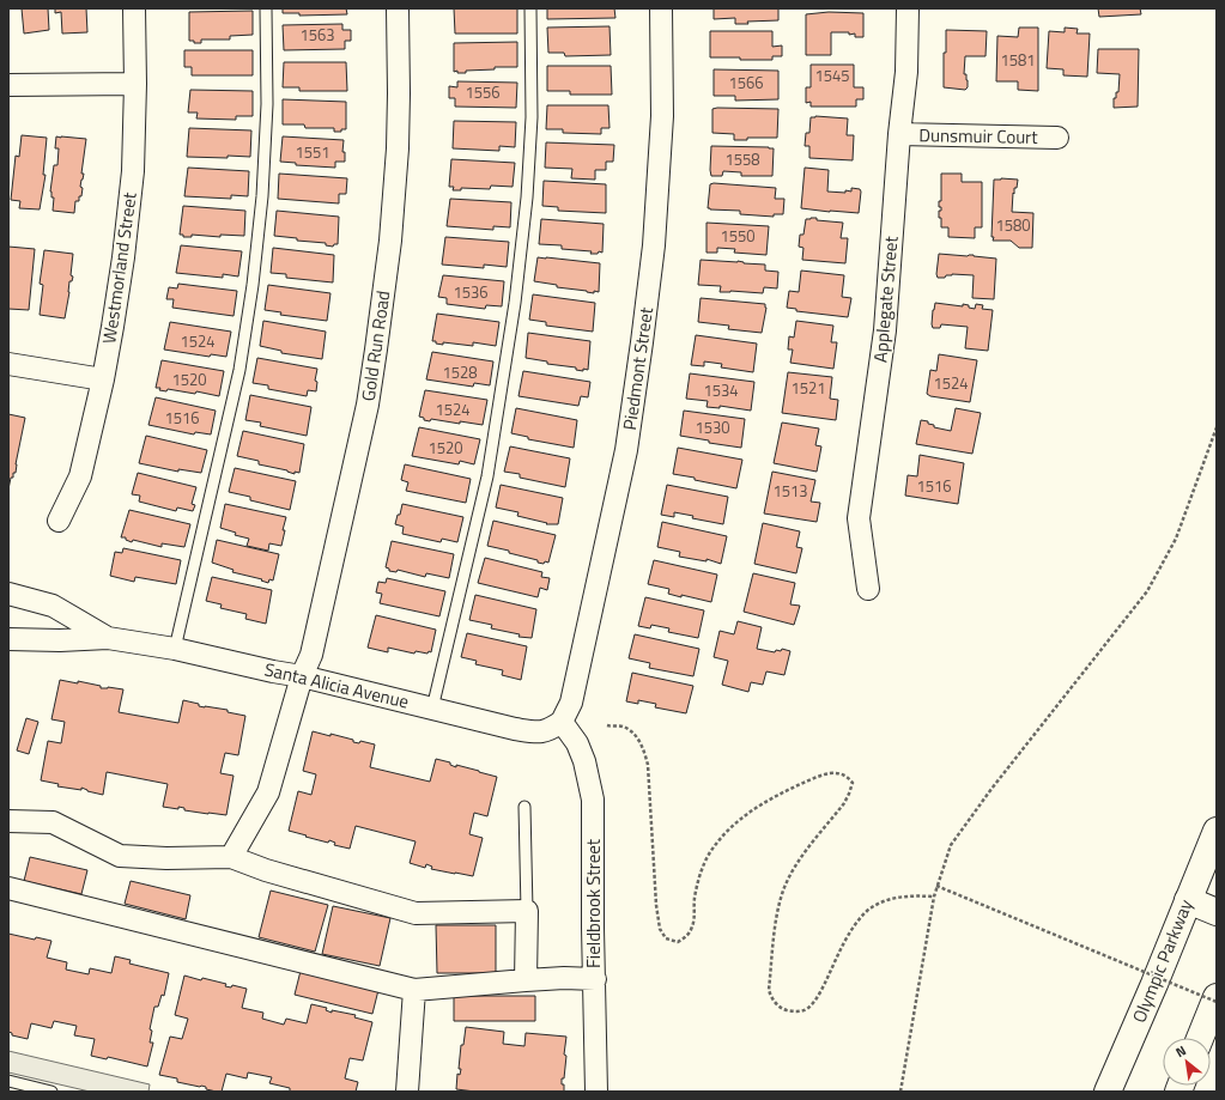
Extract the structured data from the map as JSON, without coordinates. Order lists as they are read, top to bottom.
{
  "streets": {
    "main road": ["Olympic Parkway"],
    "street": [
      "Dunsmuir Court",
      "Westmorland Street",
      "Applegate Street",
      "Gold Run Road",
      "Piedmont Street",
      "Santa Alicia Avenue",
      "Fieldbrook Street"
    ]
  },
  "crossings": [
    ["Dunsmuir Court", "Applegate Street"],
    ["Gold Run Road", "Santa Alicia Avenue"],
    ["Piedmont Street", "Santa Alicia Avenue"],
    ["Piedmont Street", "Fieldbrook Street"],
    ["Santa Alicia Avenue", "Fieldbrook Street"]
  ],
  "house_numbers": [
    "1563",
    "1581",
    "1545",
    "1566",
    "1556",
    "1551",
    "1558",
    "1580",
    "1550",
    "1536",
    "1524",
    "1528",
    "1520",
    "1524",
    "1521",
    "1534",
    "1524",
    "1516",
    "1530",
    "1520",
    "1516",
    "1513"
  ],
  "north": "top left"
}
